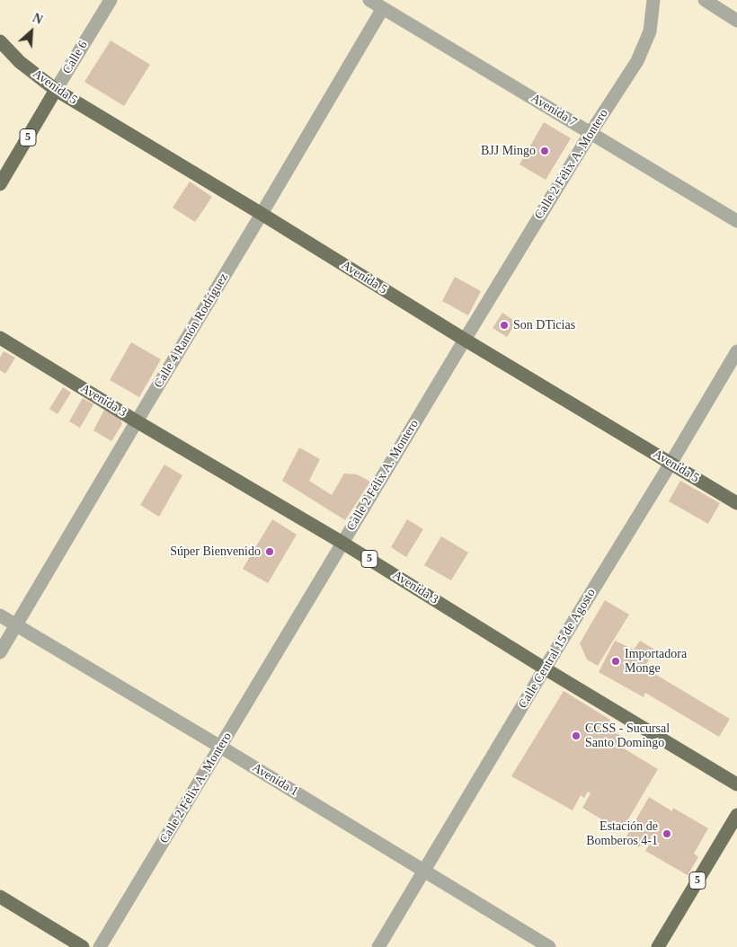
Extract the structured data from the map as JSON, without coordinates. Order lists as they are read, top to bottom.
{
  "streets": {
    "main road": [
      "Calle 6",
      "Avenida 5",
      "5",
      "Avenida 3"
    ],
    "street": [
      "Avenida 7",
      "Calle 2 Félix A. Montero",
      "Calle 4 Ramón Rodríguez",
      "Calle Central 15 de Agosto",
      "Avenida 1"
    ]
  },
  "crossings": [
    ["Calle 6", "Avenida 5"],
    ["Avenida 5", "Calle 2 Félix A. Montero"],
    ["Avenida 5", "Calle 4 Ramón Rodríguez"],
    ["Avenida 5", "Calle Central 15 de Agosto"],
    ["Avenida 7", "Calle 2 Félix A. Montero"],
    ["Avenida 7", "Calle 4 Ramón Rodríguez"],
    ["Calle 2 Félix A. Montero", "Avenida 3"],
    ["Calle 2 Félix A. Montero", "Avenida 1"],
    ["Calle 4 Ramón Rodríguez", "Avenida 3"],
    ["Calle 4 Ramón Rodríguez", "Avenida 1"],
    ["Avenida 3", "Calle Central 15 de Agosto"],
    ["Calle Central 15 de Agosto", "Avenida 1"]
  ],
  "places": [
    "BJJ Mingo",
    "Son DTicias",
    "Súper Bienvenido",
    "Importadora Monge",
    "CCSS - Sucursal Santo Domingo",
    "Estación de Bomberos 4-1"
  ],
  "north": "top right"
}
